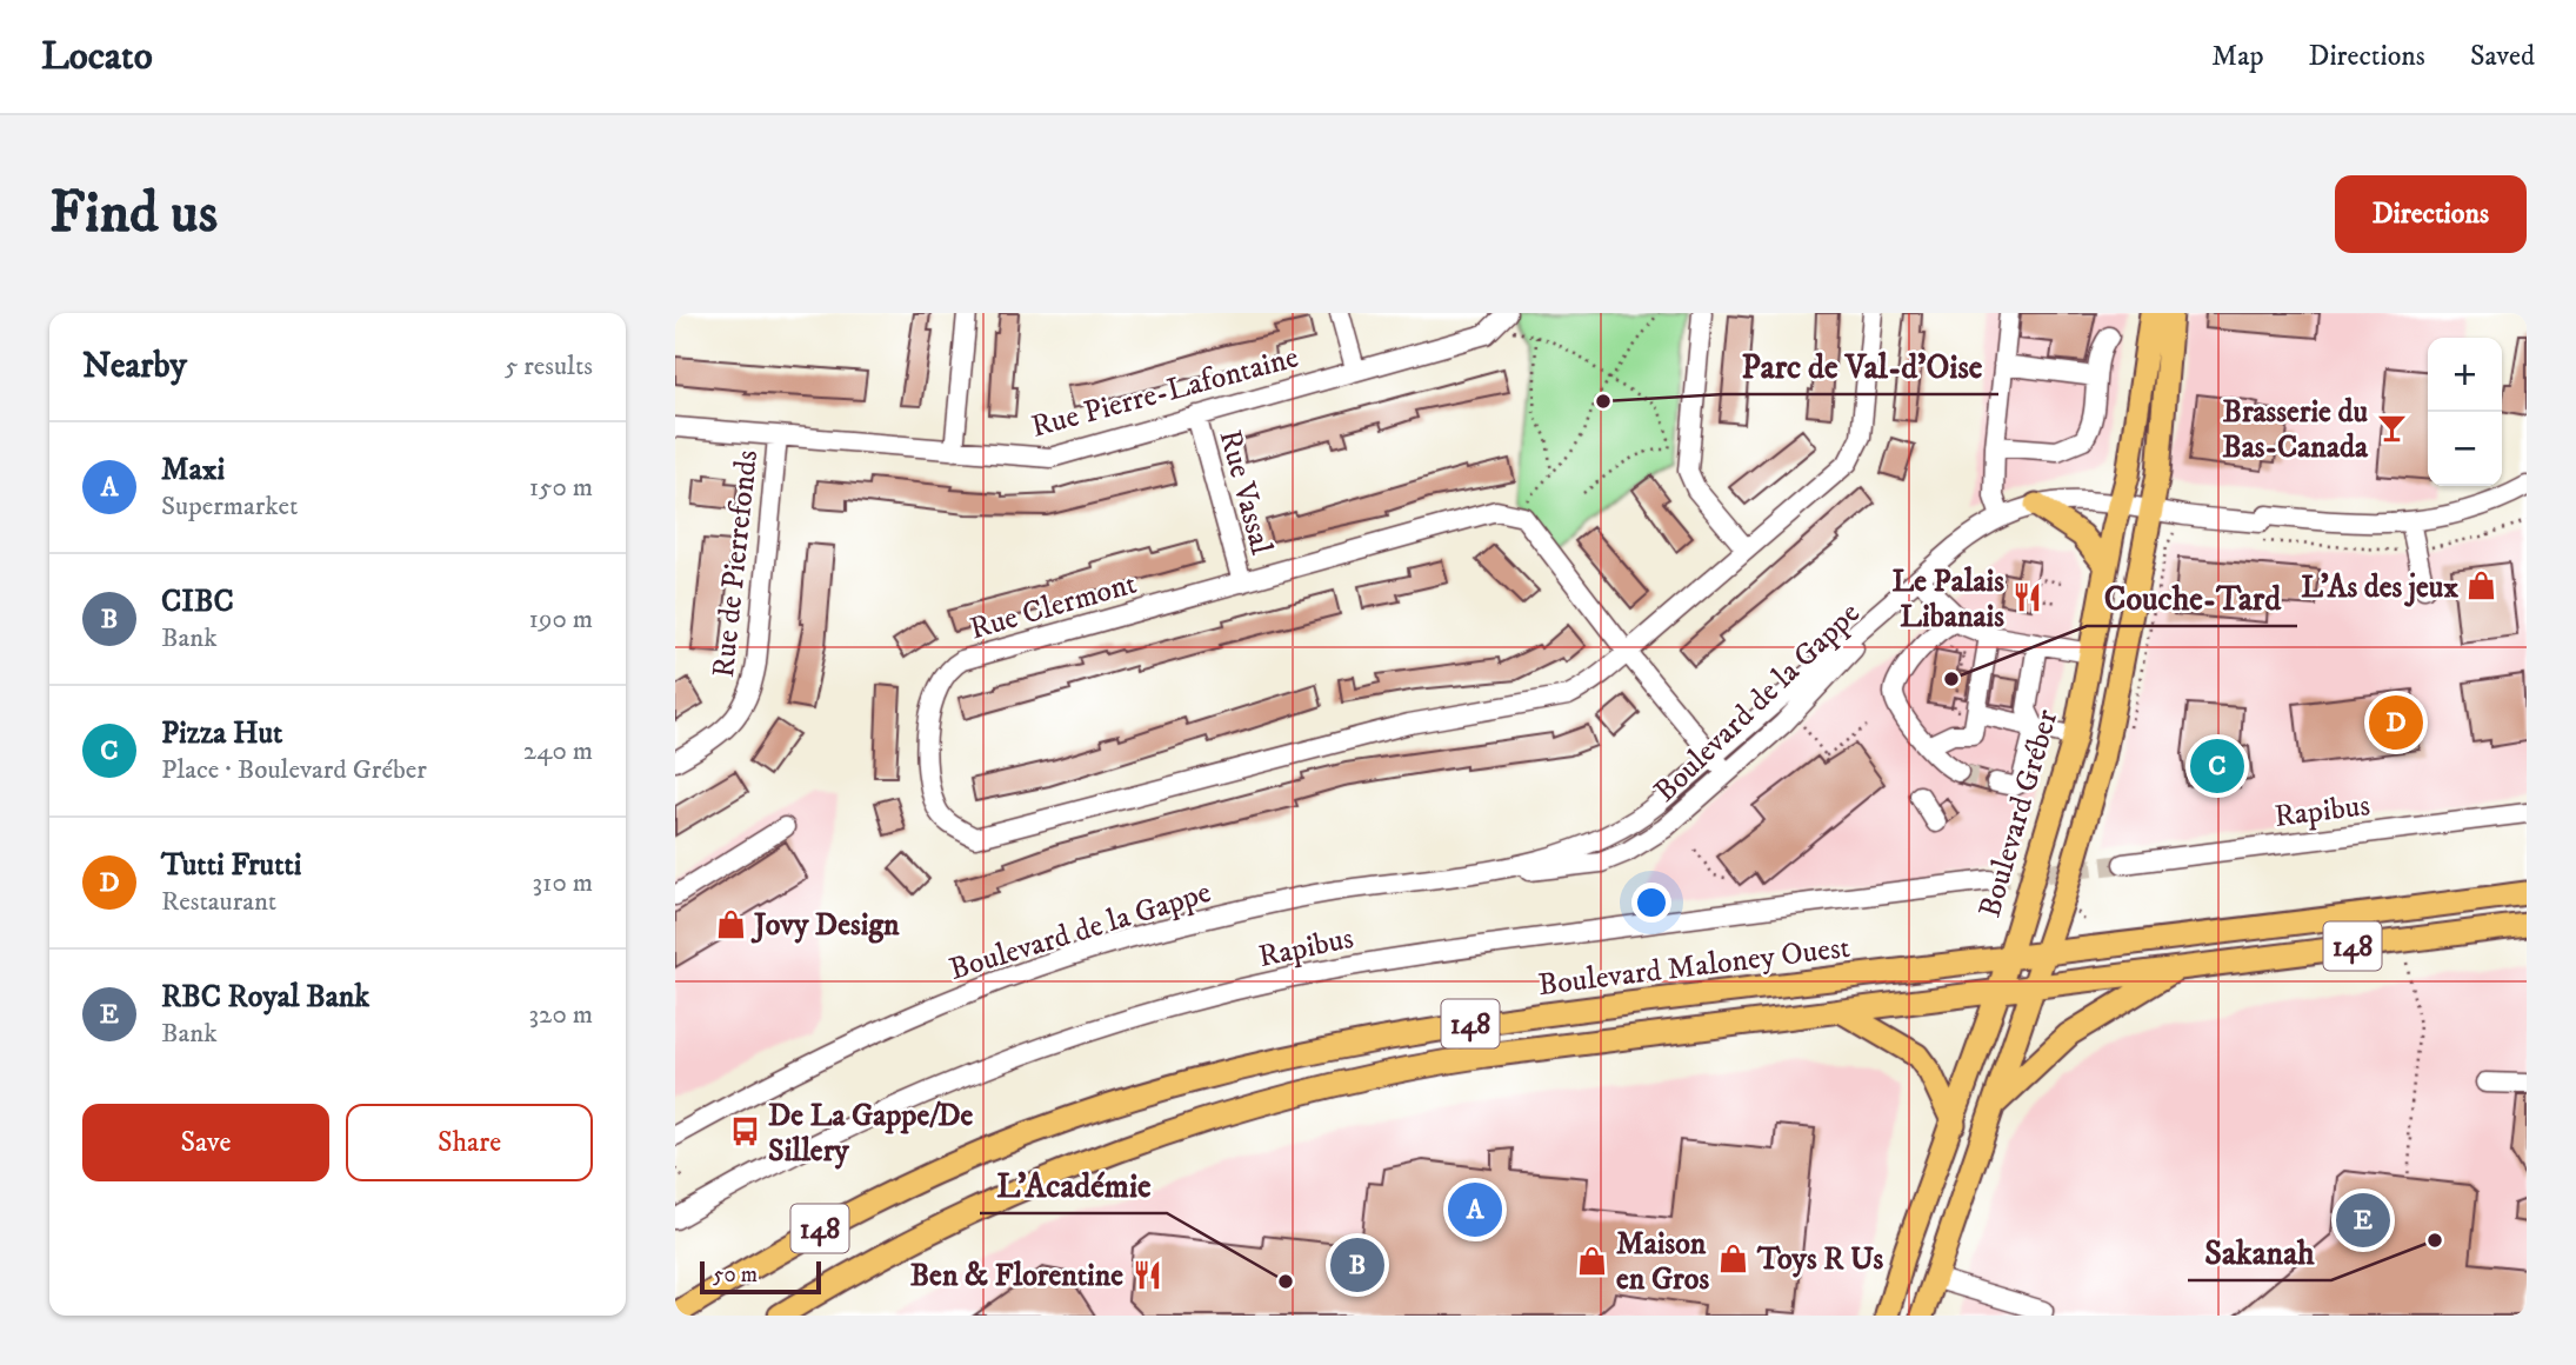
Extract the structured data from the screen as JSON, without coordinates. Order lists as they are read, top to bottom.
{
  "streets": {
    "main road": ["Boulevard Gréber", "148", "Boulevard Maloney Ouest"],
    "street": [
      "Rue Pierre-Lafontaine",
      "Rue Vassal",
      "Rue de Pierrefonds",
      "Rue Clermont",
      "Boulevard de la Gappe",
      "Rapibus"
    ]
  },
  "crossings": [
    ["Rue Pierre-Lafontaine", "Rue Vassal"],
    ["Rue Pierre-Lafontaine", "Rue de Pierrefonds"],
    ["Rue Vassal", "Rue Clermont"],
    ["Boulevard de la Gappe", "Boulevard Gréber"],
    ["Boulevard Gréber", "Boulevard Maloney Ouest"]
  ],
  "places": {
    "other": [
      "Parc de Val-d'Oise",
      "Couche-Tard",
      "Sakanah",
      "L'Académie"
    ],
    "bar": ["Brasserie du Bas-Canada"],
    "shop": [
      "L'As des jeux",
      "Jovy Design",
      "Toys R Us",
      "Maison en Gros"
    ],
    "restaurant": ["Le Palais Libanais", "Ben & Florentine"],
    "bus stop": ["De La Gappe/De Sillery"]
  },
  "scale_bar": "50 m",
  "page": {
    "header": "Locato",
    "nav": ["Map", "Directions", "Saved"],
    "buttons": [
      "Directions",
      ["Save", "Share"]
    ],
    "title": "Find us",
    "heading": ["Nearby", "5 results"],
    "map_buttons": ["+", "−"],
    "list": [
      {
        "mark": "A",
        "name": "Maxi",
        "note": "Supermarket",
        "value": "150 m"
      },
      {
        "mark": "B",
        "name": "CIBC",
        "note": "Bank",
        "value": "190 m"
      },
      {
        "mark": "C",
        "name": "Pizza Hut",
        "note": "Place · Boulevard Gréber",
        "value": "240 m"
      },
      {
        "mark": "D",
        "name": "Tutti Frutti",
        "note": "Restaurant",
        "value": "310 m"
      },
      {
        "mark": "E",
        "name": "RBC Royal Bank",
        "note": "Bank",
        "value": "320 m"
      }
    ],
    "pins": [
      "D",
      "C",
      "A",
      "E",
      "B"
    ],
    "scale": "50 m"
  }
}
